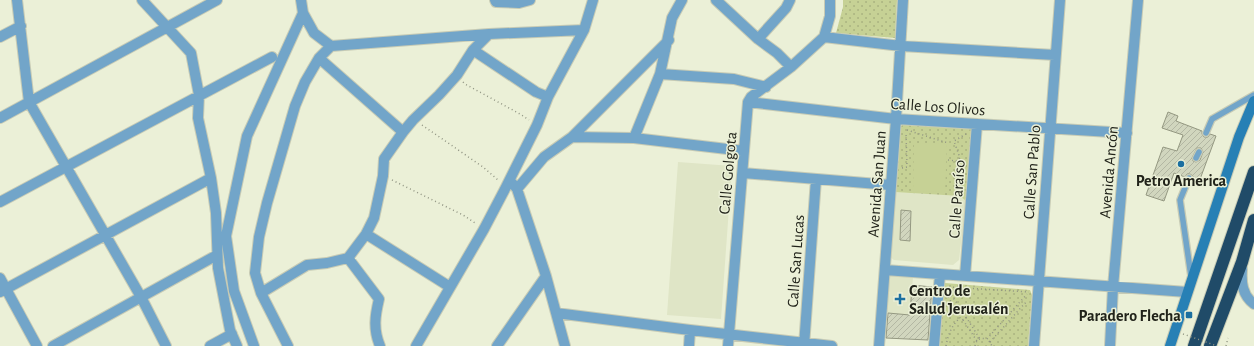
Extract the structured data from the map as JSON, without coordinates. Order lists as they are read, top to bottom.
{
  "streets": {
    "street": [
      "Calle Los Olivos",
      "Calle San Pablo",
      "Avenida Ancón",
      "Calle Golgota",
      "Avenida San Juan",
      "Calle Paraíso",
      "Calle San Lucas"
    ]
  },
  "crossings": [
    ["Calle Los Olivos", "Calle San Pablo"],
    ["Calle Los Olivos", "Avenida Ancón"],
    ["Calle Los Olivos", "Calle Golgota"],
    ["Calle Los Olivos", "Avenida San Juan"],
    ["Calle Los Olivos", "Calle Paraíso"]
  ],
  "places": {
    "other": ["Petro America"],
    "health": ["Centro de Salud Jerusalén"],
    "transit": ["Paradero Flecha"]
  }
}
